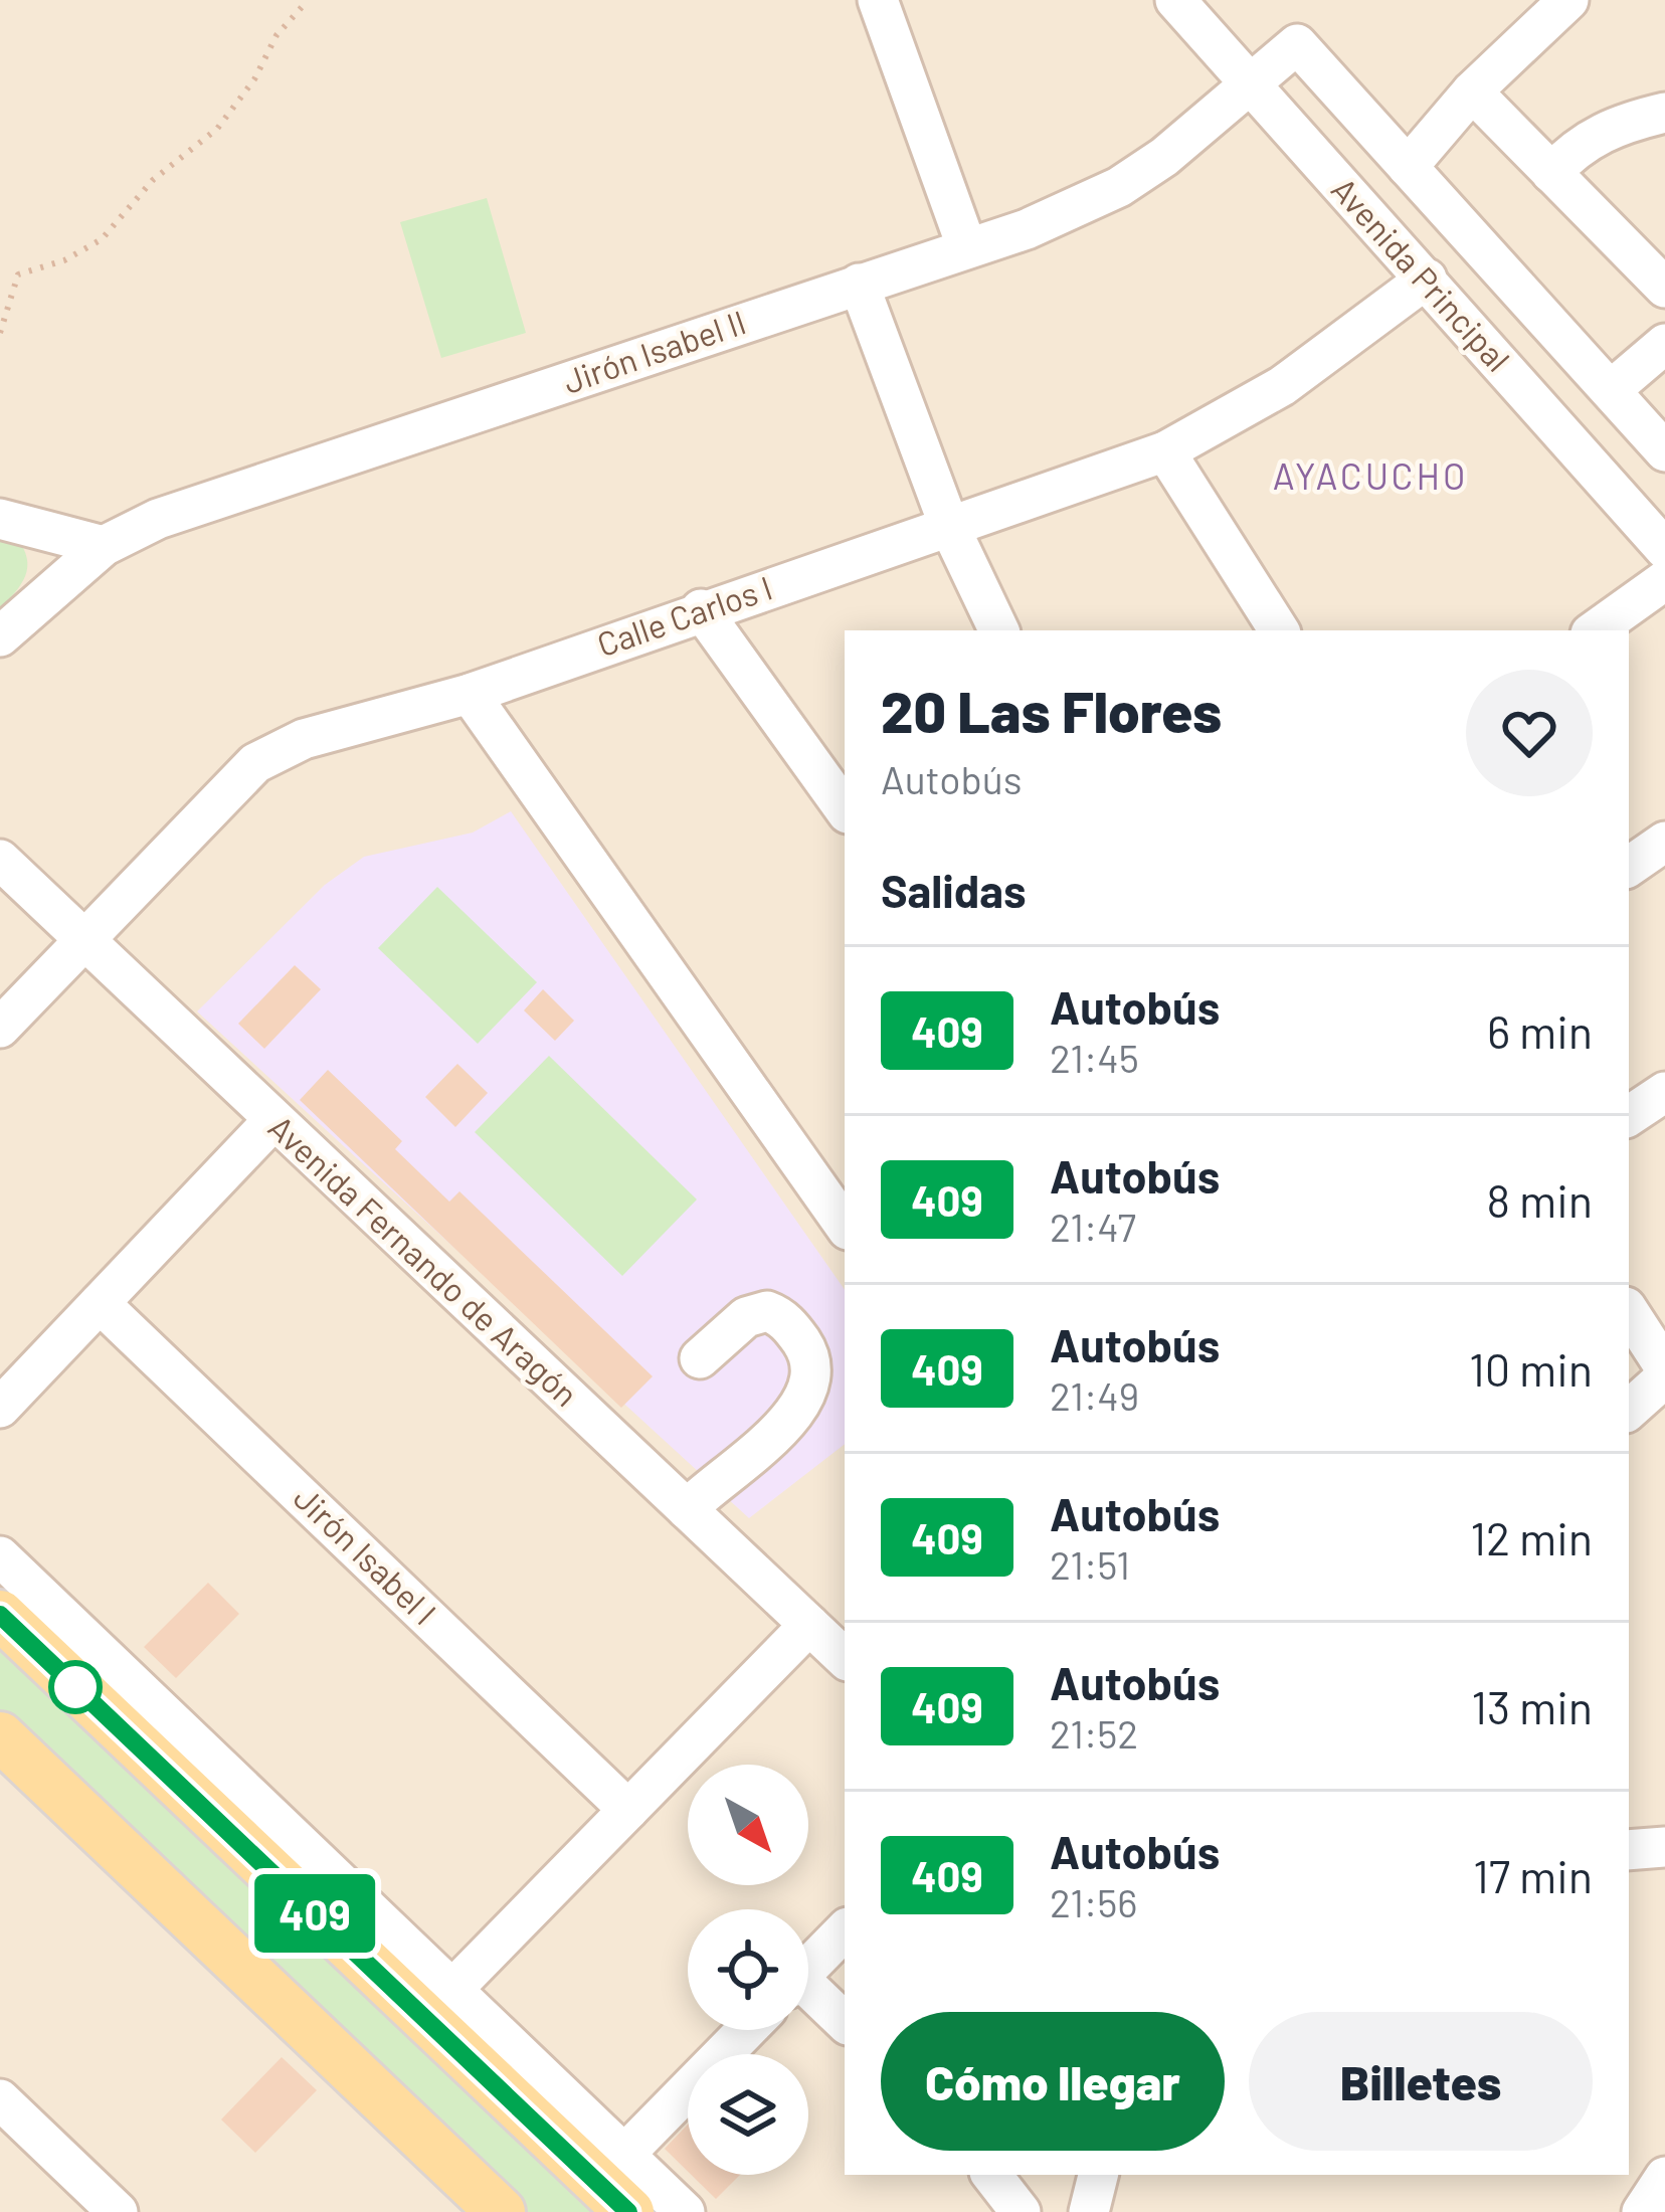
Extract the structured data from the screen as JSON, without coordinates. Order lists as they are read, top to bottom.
{
  "streets": {
    "street": [
      "Avenida Principal",
      "Jirón Isabel II",
      "Calle Carlos I",
      "Avenida Fernando de Aragón",
      "Jirón Isabel I"
    ]
  },
  "crossings": [
    ["Avenida Principal", "Jirón Isabel II"],
    ["Avenida Principal", "Calle Carlos I"],
    ["Calle Carlos I", "Avenida Fernando de Aragón"]
  ],
  "districts": ["AYACUCHO"],
  "lines": ["bus line 409"],
  "north": "bottom right",
  "page": {
    "on_map": "409",
    "heading": [
      ["20 Las Flores", "Autobús"],
      "Salidas"
    ],
    "list": [
      {
        "mark": "409",
        "name": "Autobús",
        "note": "21:45",
        "value": "6 min"
      },
      {
        "mark": "409",
        "name": "Autobús",
        "note": "21:47",
        "value": "8 min"
      },
      {
        "mark": "409",
        "name": "Autobús",
        "note": "21:49",
        "value": "10 min"
      },
      {
        "mark": "409",
        "name": "Autobús",
        "note": "21:51",
        "value": "12 min"
      },
      {
        "mark": "409",
        "name": "Autobús",
        "note": "21:52",
        "value": "13 min"
      },
      {
        "mark": "409",
        "name": "Autobús",
        "note": "21:56",
        "value": "17 min"
      }
    ],
    "buttons": ["Cómo llegar", "Billetes"]
  }
}
